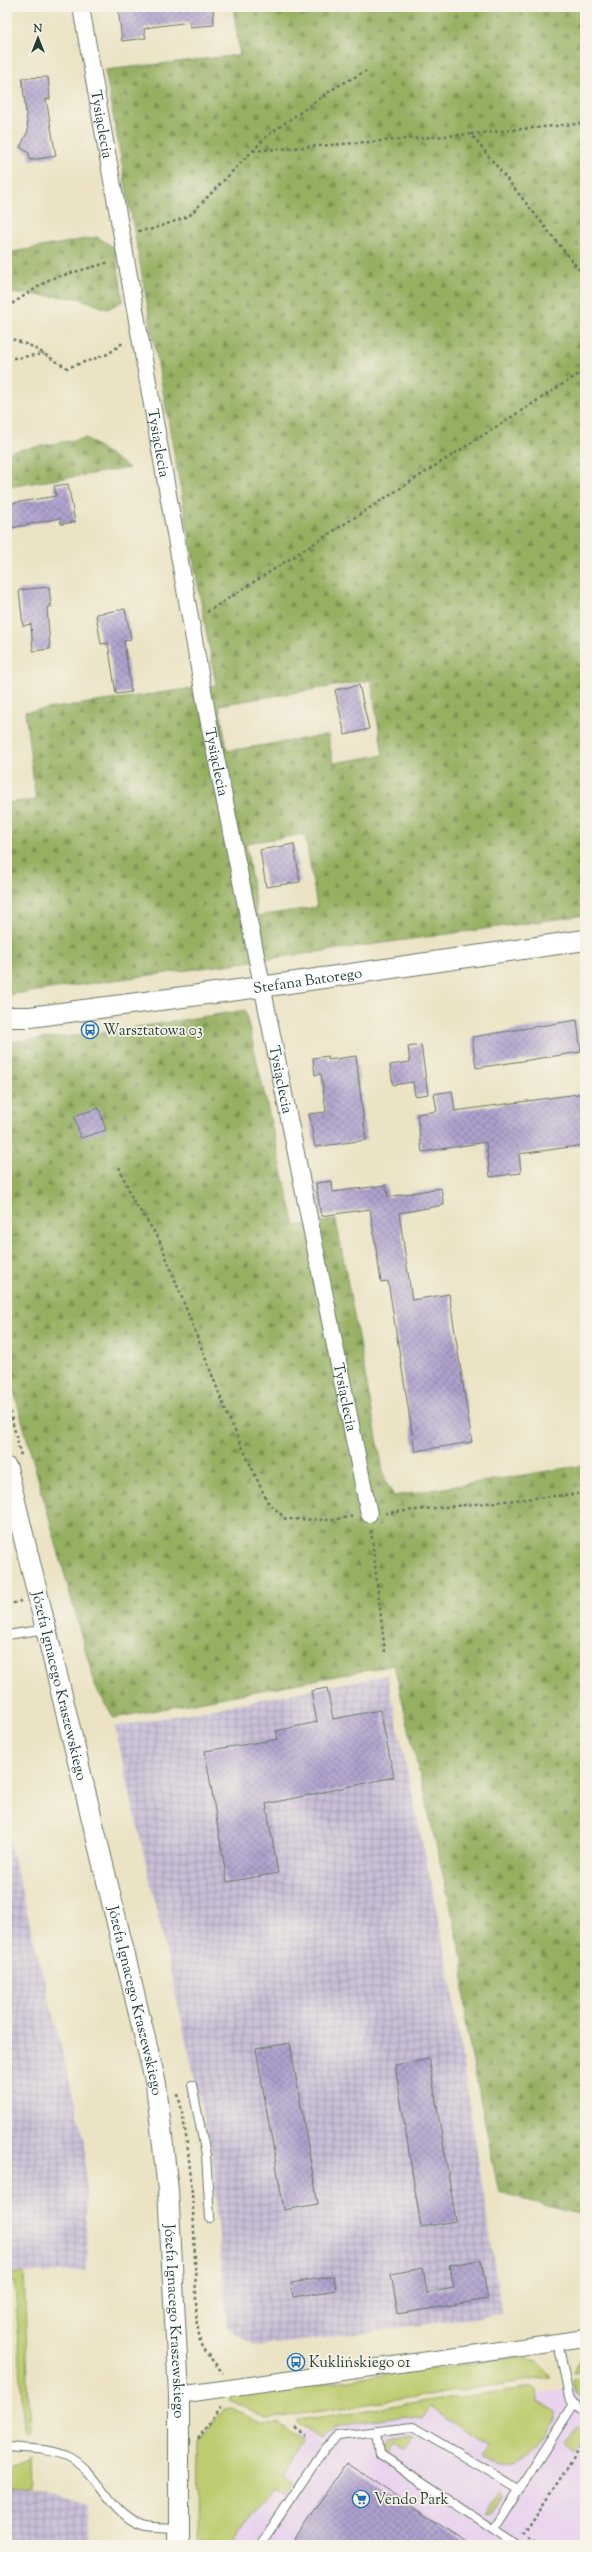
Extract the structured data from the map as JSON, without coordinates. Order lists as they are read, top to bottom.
{
  "streets": {
    "street": ["Tysiąclecia", "Stefana Batorego", "Józefa Ignacego Kraszewskiego"]
  },
  "crossings": [
    ["Tysiąclecia", "Stefana Batorego"]
  ],
  "places": {
    "bus stop": ["Warsztatowa 03", "Kuklińskiego 01"],
    "supermarket": ["Vendo Park"]
  },
  "north": "top"
}
